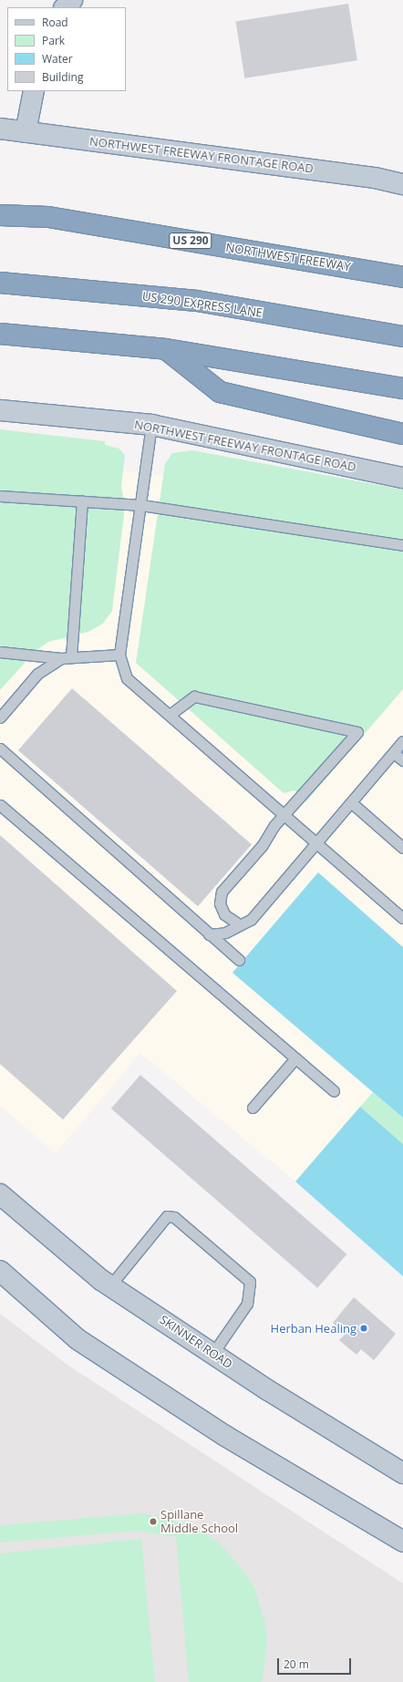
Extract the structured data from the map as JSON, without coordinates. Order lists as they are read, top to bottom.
{
  "streets": {
    "highway": ["US 290", "NORTHWEST FREEWAY", "US 290 EXPRESS LANE"],
    "street": ["NORTHWEST FREEWAY FRONTAGE ROAD", "SKINNER ROAD"]
  },
  "places": ["Herban Healing", "Spillane Middle School"],
  "legend": [
    "Road",
    "Park",
    "Water",
    "Building"
  ],
  "scale_bar": "20 m"
}
